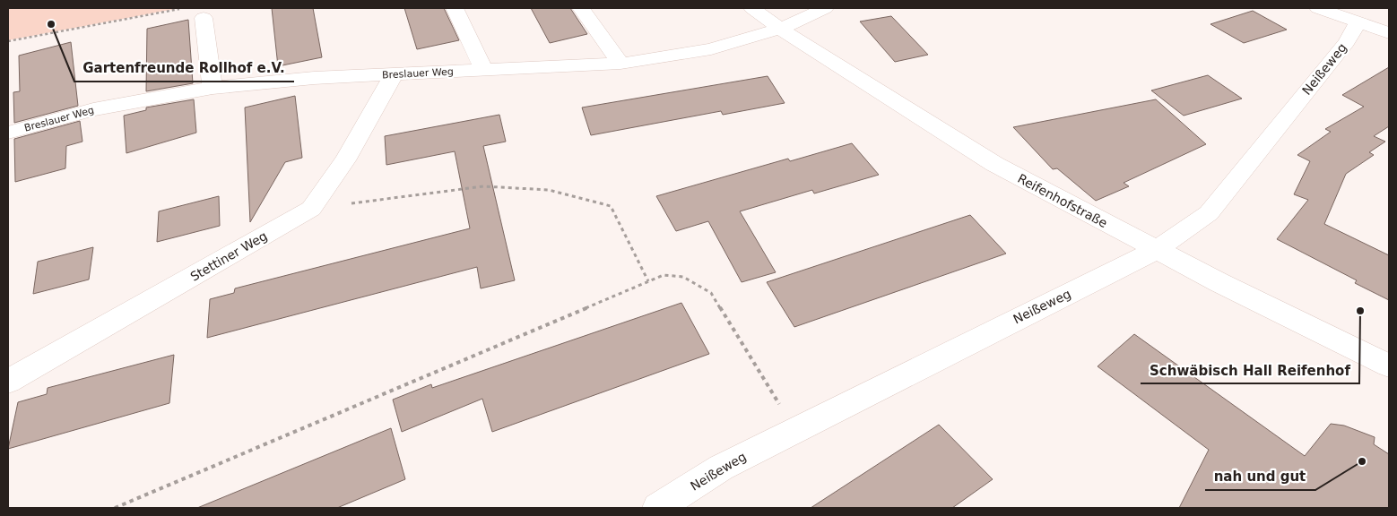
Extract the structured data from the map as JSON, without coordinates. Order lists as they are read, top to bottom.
{
  "streets": {
    "street": [
      "Neißeweg",
      "Breslauer Weg",
      "Reifenhofstraße",
      "Stettiner Weg"
    ]
  },
  "crossings": [
    ["Neißeweg", "Reifenhofstraße"],
    ["Breslauer Weg", "Reifenhofstraße"],
    ["Breslauer Weg", "Stettiner Weg"]
  ],
  "places": ["Gartenfreunde Rollhof e.V.", "Schwäbisch Hall Reifenhof", "nah und gut"]
}
